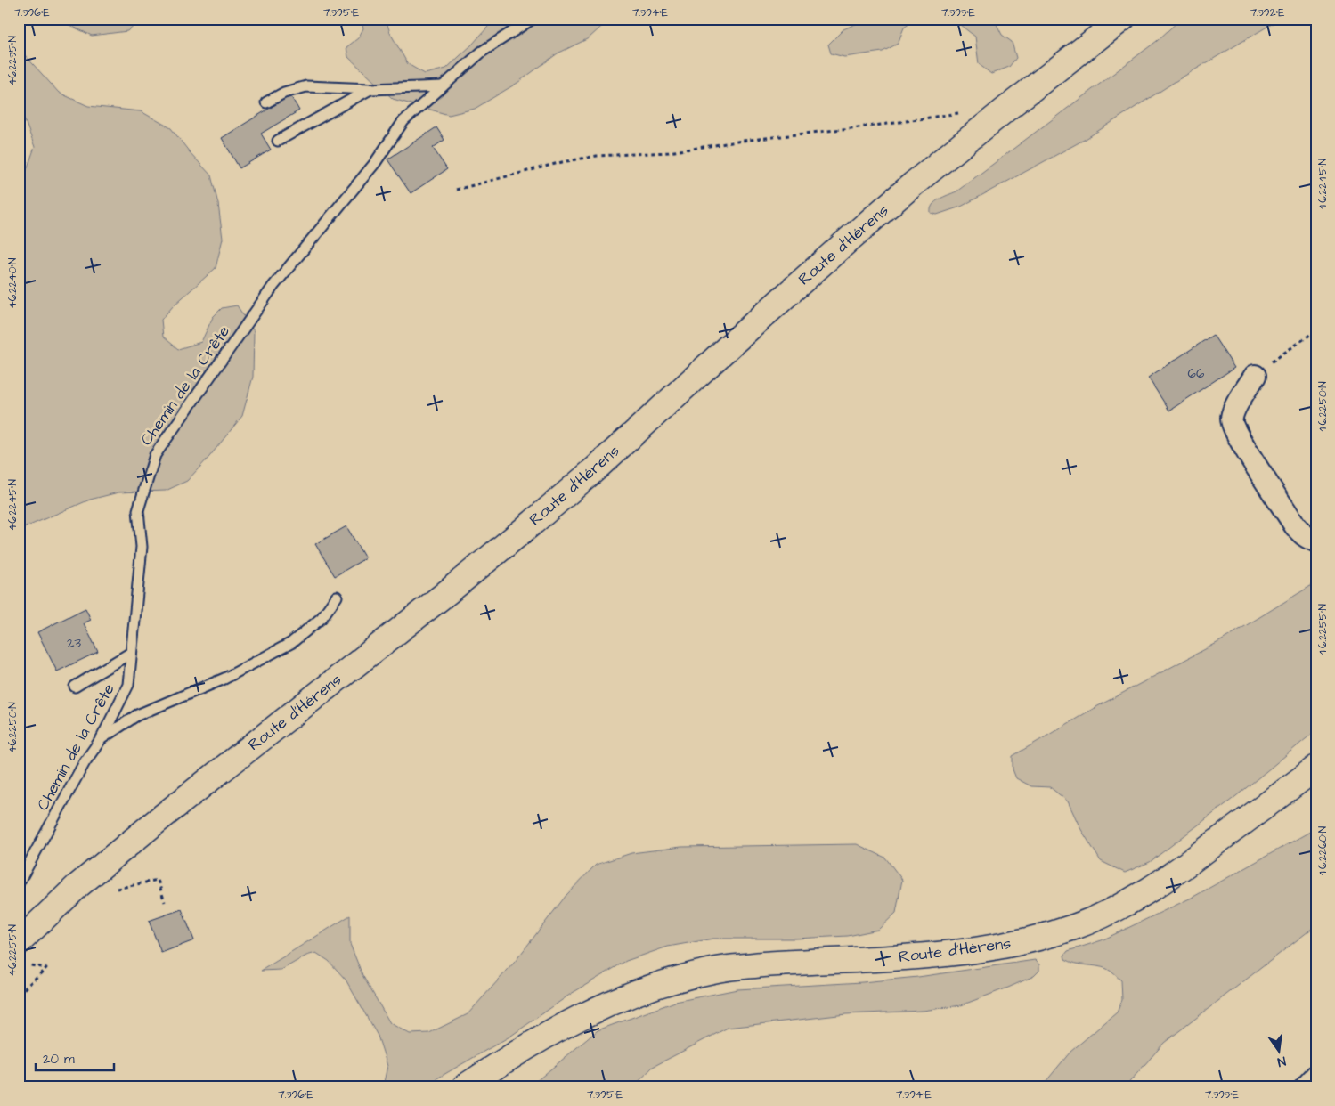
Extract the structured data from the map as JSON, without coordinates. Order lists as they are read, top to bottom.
{
  "streets": {
    "main road": ["Route d'Hérens"],
    "lane": ["Chemin de la Crête"]
  },
  "house_numbers": ["66", "23"],
  "scale_bar": "20 m",
  "north": "bottom",
  "coordinates": [
    "7.396°E",
    "7.395°E",
    "7.394°E",
    "7.393°E",
    "7.392°E",
    "46.2235°N",
    "46.2245°N",
    "46.2240°N",
    "46.2250°N",
    "46.2255°N",
    "46.2260°N"
  ]
}
